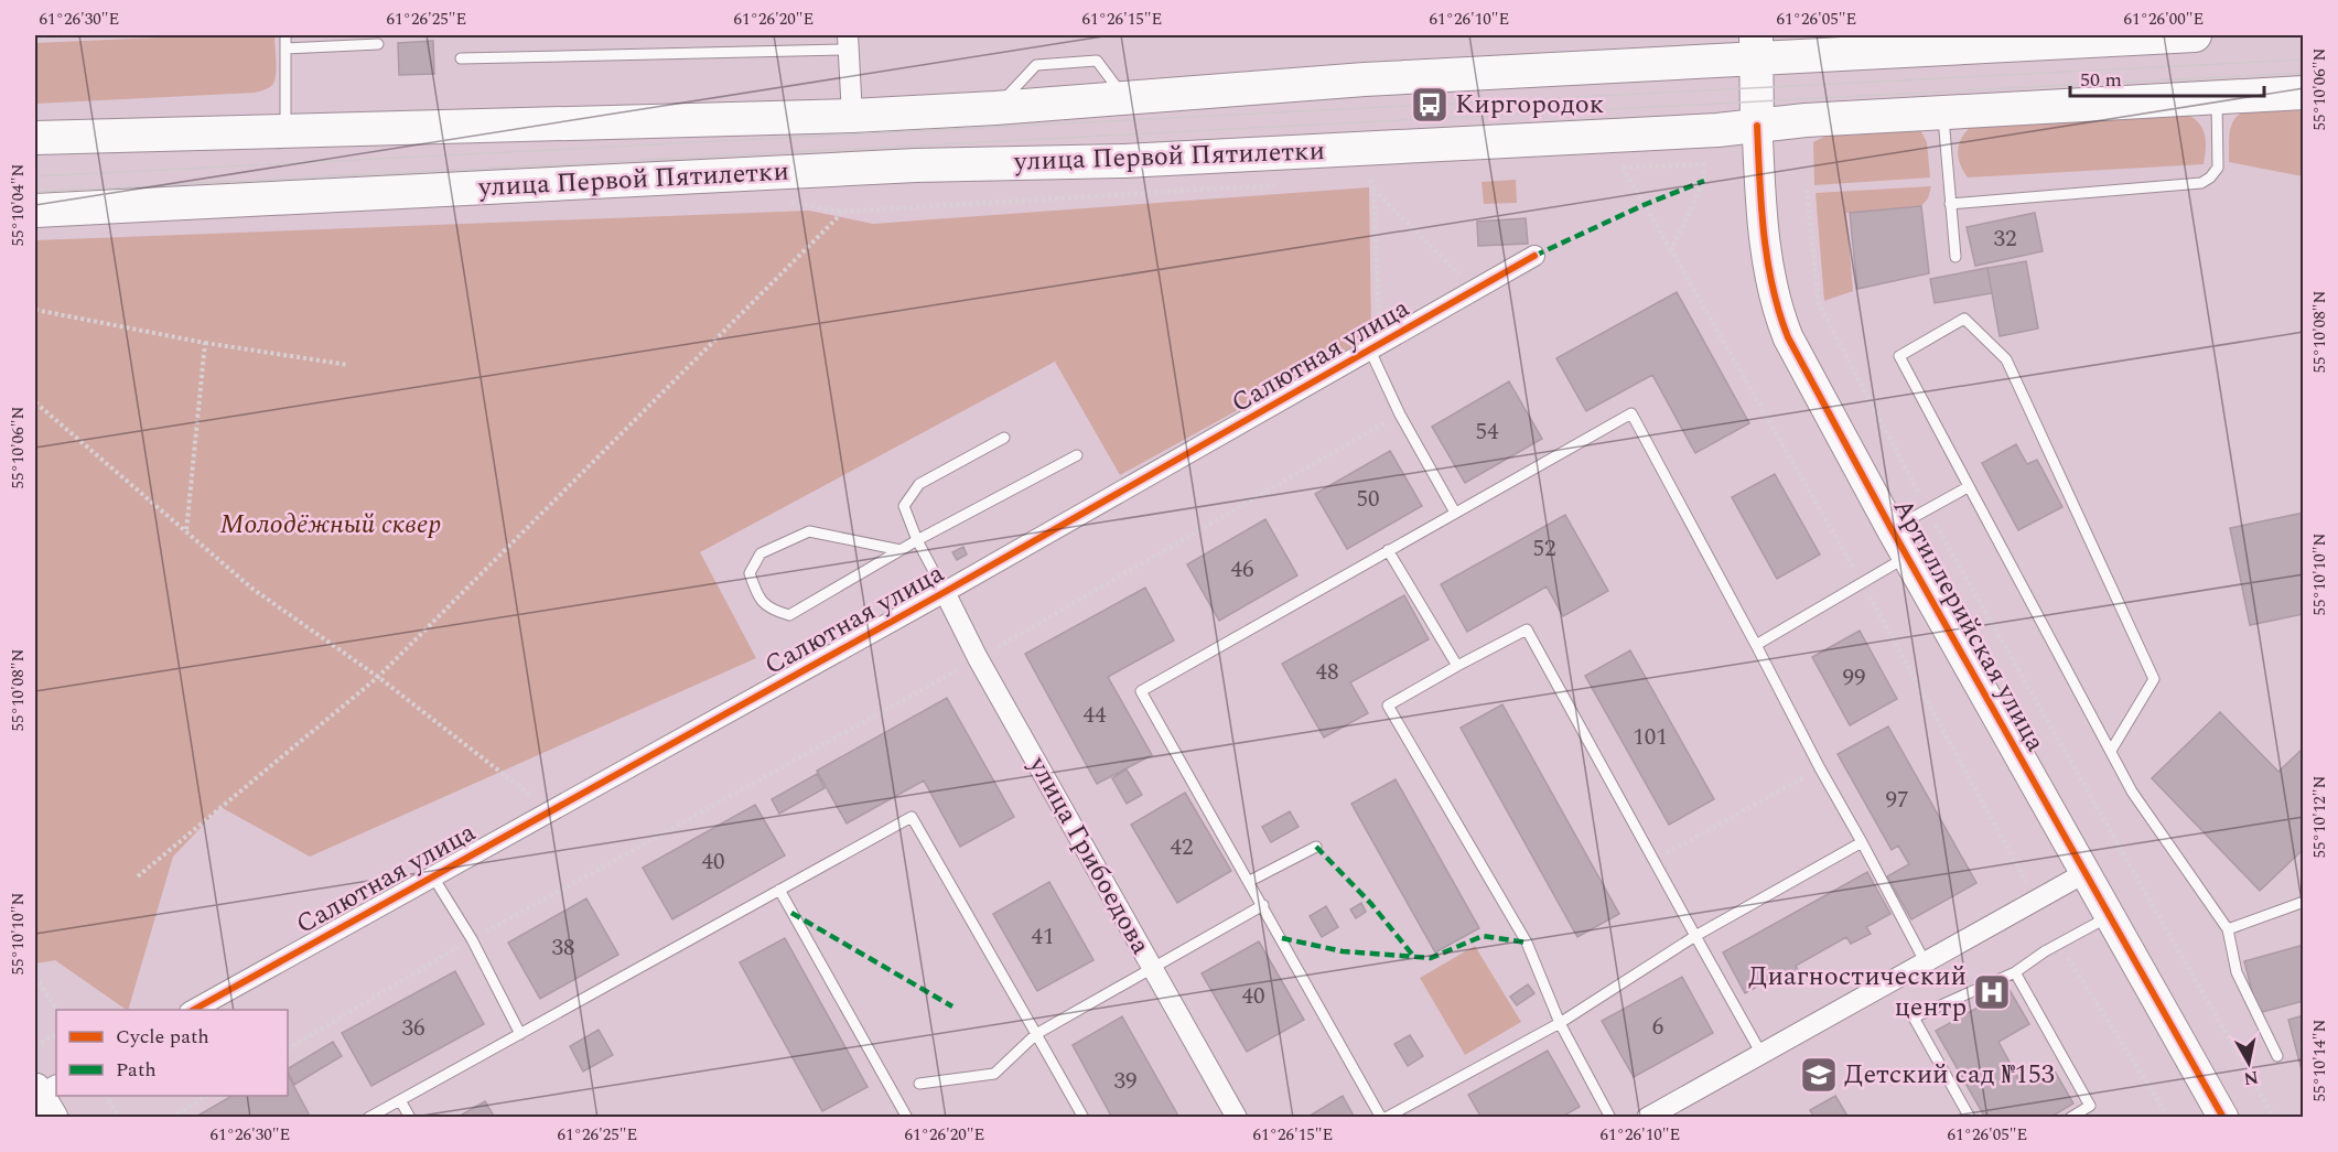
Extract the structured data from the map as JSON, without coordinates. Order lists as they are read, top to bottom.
{
  "streets": {
    "main road": ["улица Первой Пятилетки", "Артиллерийская улица"],
    "street": ["Салютная улица", "улица Грибоедова"]
  },
  "crossings": [
    ["улица Первой Пятилетки", "Артиллерийская улица"],
    ["Салютная улица", "улица Грибоедова"]
  ],
  "parks": ["Молодёжный сквер"],
  "places": {
    "bus stop": ["Киргородок"],
    "hospital": ["Диагностический центр"],
    "school or university": ["Детский сад №153"]
  },
  "house_numbers": [
    "32",
    "54",
    "50",
    "52",
    "46",
    "48",
    "99",
    "44",
    "101",
    "97",
    "42",
    "40",
    "41",
    "38",
    "40",
    "6",
    "36",
    "39"
  ],
  "legend": ["Cycle path", "Path"],
  "scale_bar": "50 m",
  "north": "bottom",
  "coordinates": [
    "61°26'30\"E",
    "61°26'25\"E",
    "61°26'20\"E",
    "61°26'15\"E",
    "61°26'10\"E",
    "61°26'05\"E",
    "61°26'00\"E",
    "55°10'06\"N",
    "55°10'04\"N",
    "55°10'08\"N",
    "55°10'10\"N",
    "55°10'12\"N",
    "55°10'14\"N"
  ]
}
